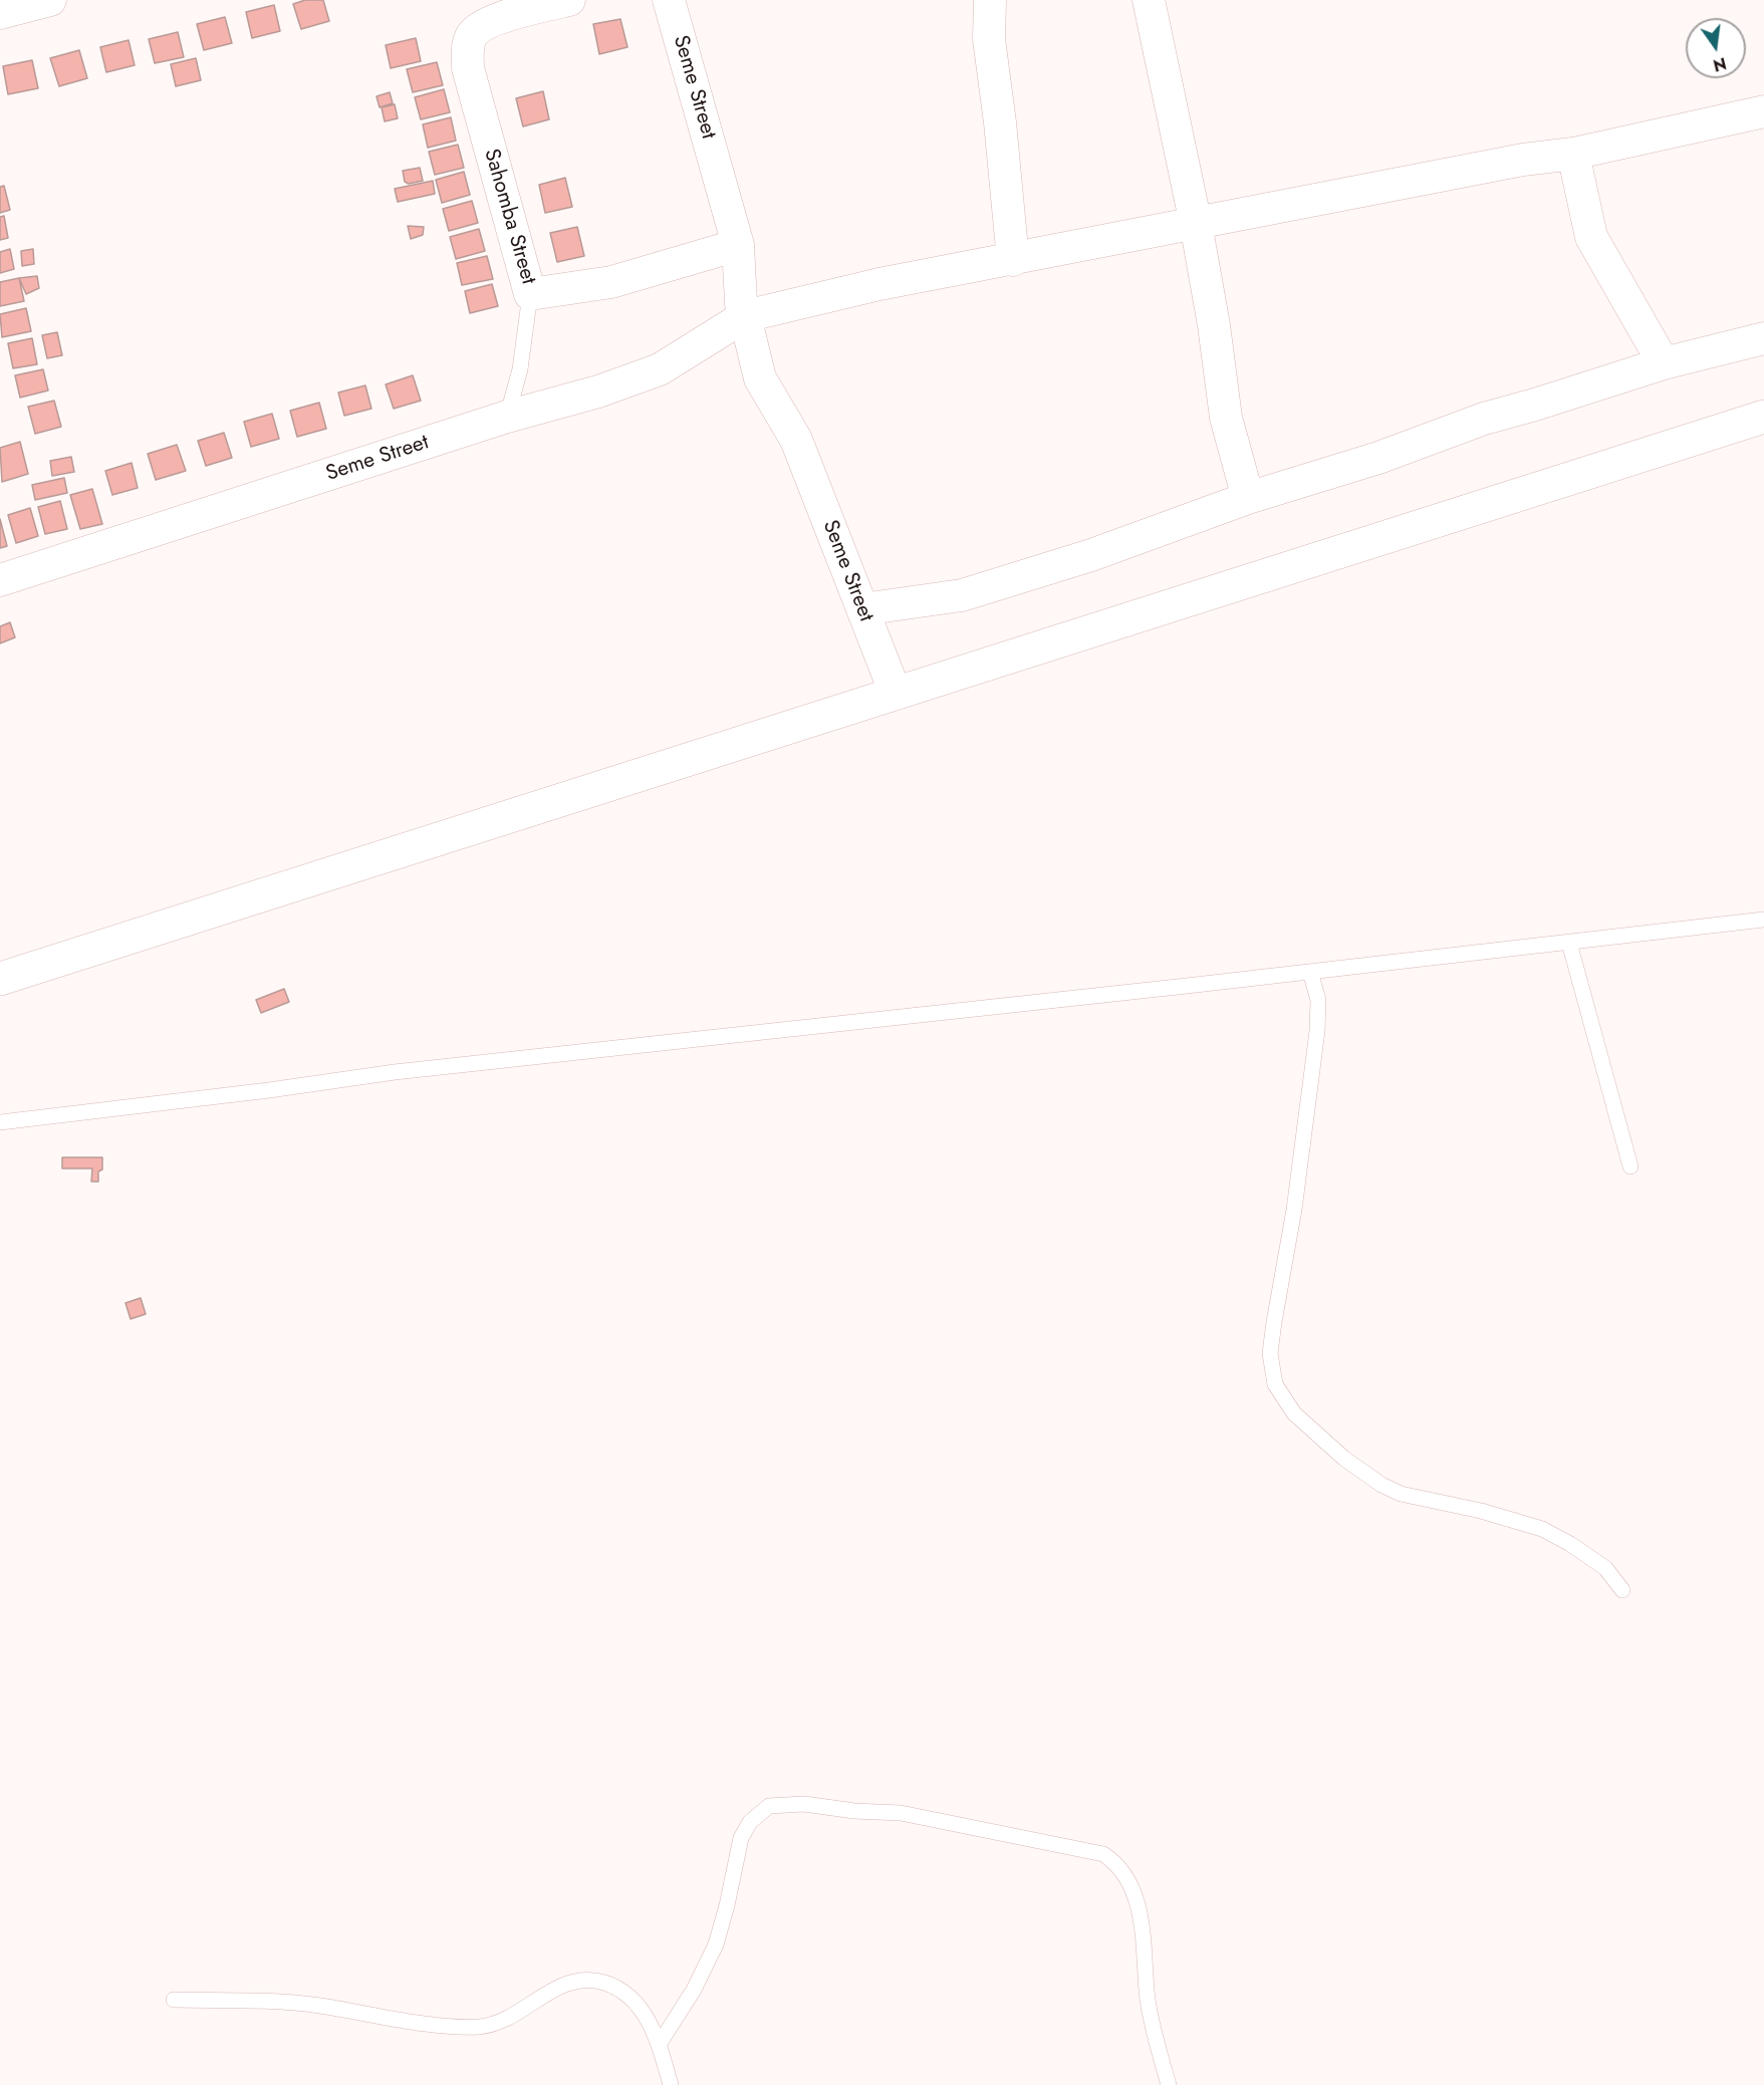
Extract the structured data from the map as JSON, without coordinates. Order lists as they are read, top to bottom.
{
  "streets": {
    "street": ["Seme Street", "Sahomba Street"]
  },
  "crossings": [
    ["Seme Street", "Sahomba Street"]
  ],
  "north": "bottom"
}
